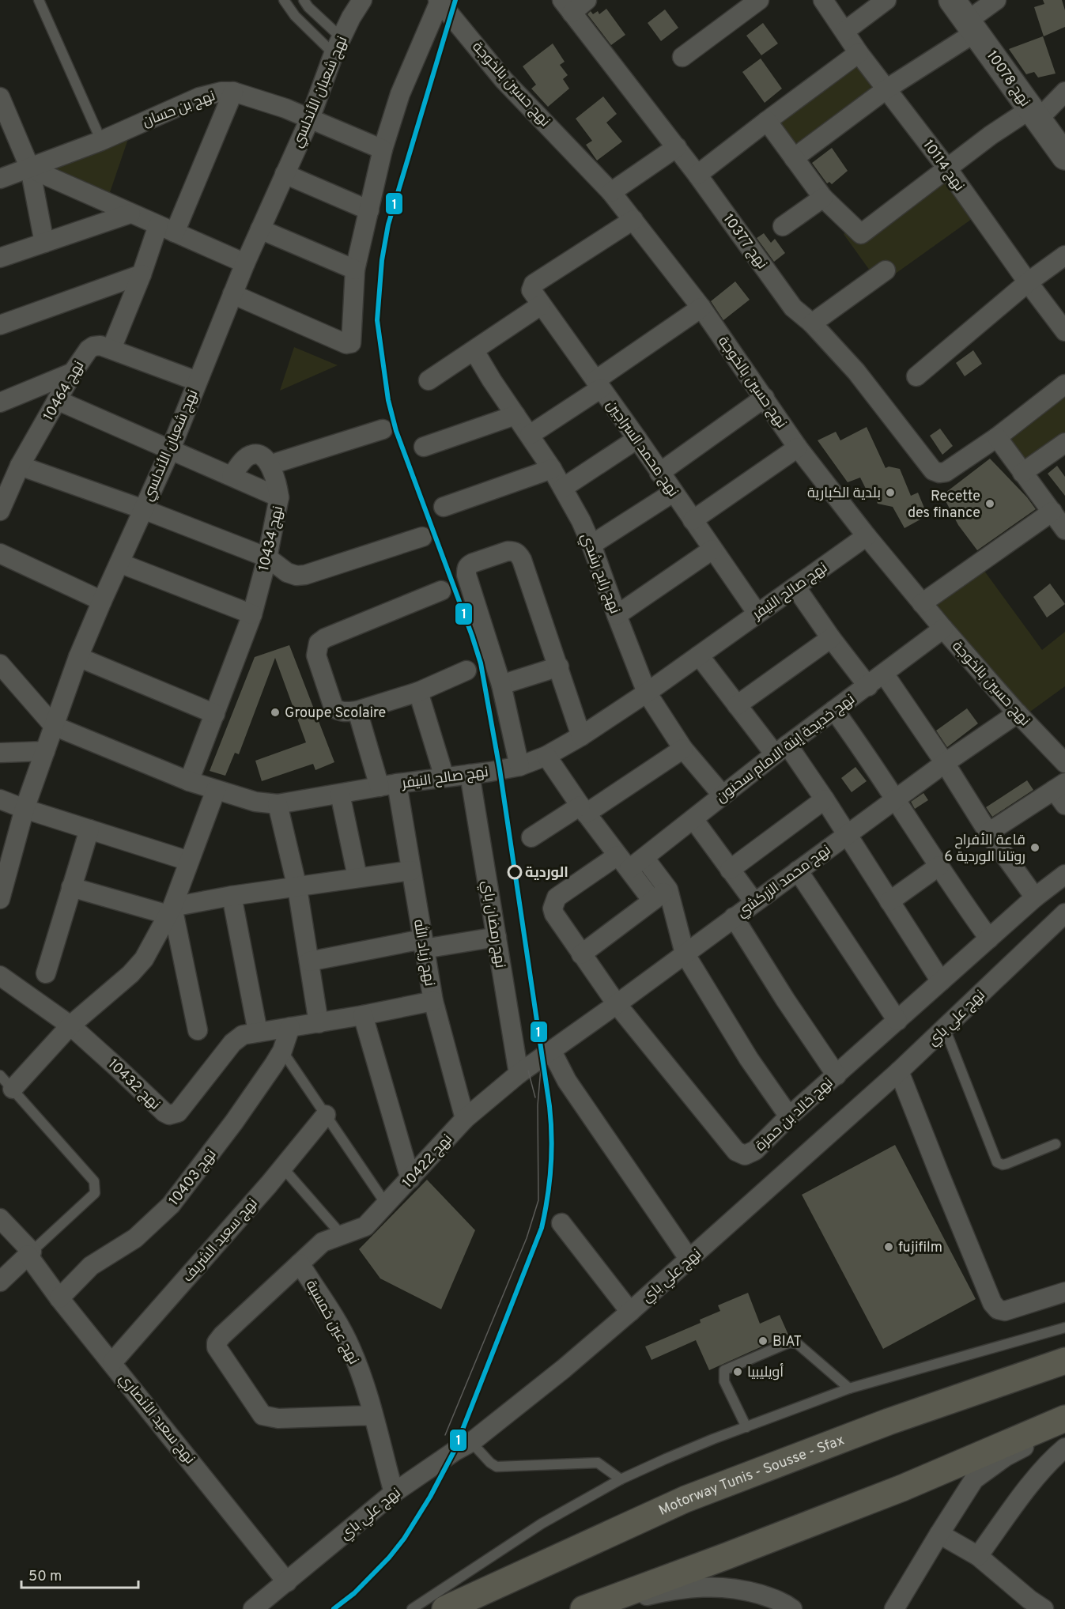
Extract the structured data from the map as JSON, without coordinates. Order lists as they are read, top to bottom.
{
  "streets": {
    "highway": ["Motorway Tunis - Sousse - Sfax"],
    "street": [
      "نهج 10078",
      "نهج حسين بالخوجة",
      "نهج شعبان الأندلسي",
      "نهج بن حسان",
      "نهج 10114",
      "نهج 10377",
      "نهج 10464",
      "نهج محمد السراجين",
      "نهج 10434",
      "نهج رابح رشدي",
      "نهج صالح النيفر",
      "نهج خديجة إبنة الامام سحنون",
      "نهج محمد الزركشي",
      "نهج رمضان باي",
      "نهج زياد الله",
      "نهج علي باي",
      "نهج 10432",
      "نهج خالد بن حمزة",
      "نهج 10422",
      "نهج 10403",
      "نهج سعيد الشريف",
      "نهج عين خمسية",
      "نهج سعيد الأنصاري"
    ]
  },
  "crossings": [
    ["نهج حسين بالخوجة", "نهج محمد السراجين"],
    ["نهج حسين بالخوجة", "نهج صالح النيفر"],
    ["نهج حسين بالخوجة", "نهج خديجة إبنة الامام سحنون"],
    ["نهج حسين بالخوجة", "نهج محمد الزركشي"],
    ["نهج شعبان الأندلسي", "نهج بن حسان"],
    ["نهج شعبان الأندلسي", "نهج 10464"],
    ["نهج شعبان الأندلسي", "نهج 10434"],
    ["نهج شعبان الأندلسي", "نهج صالح النيفر"],
    ["نهج 10464", "نهج 10434"],
    ["نهج محمد السراجين", "نهج صالح النيفر"],
    ["نهج 10434", "نهج صالح النيفر"],
    ["نهج رابح رشدي", "نهج صالح النيفر"],
    ["نهج رابح رشدي", "نهج خديجة إبنة الامام سحنون"],
    ["نهج صالح النيفر", "نهج رمضان باي"],
    ["نهج صالح النيفر", "نهج زياد الله"],
    ["نهج خديجة إبنة الامام سحنون", "نهج خالد بن حمزة"],
    ["نهج محمد الزركشي", "نهج خالد بن حمزة"],
    ["نهج محمد الزركشي", "نهج 10422"],
    ["نهج رمضان باي", "نهج 10422"],
    ["نهج زياد الله", "نهج 10422"],
    ["نهج علي باي", "نهج عين خمسية"],
    ["نهج علي باي", "نهج سعيد الأنصاري"],
    ["نهج 10422", "نهج عين خمسية"],
    ["نهج 10403", "نهج سعيد الأنصاري"],
    ["نهج سعيد الشريف", "نهج سعيد الأنصاري"]
  ],
  "places": [
    "بلدية الكبارية",
    "Recette des finance",
    "Groupe Scolaire",
    "قاعة الأفراح روتانا الوردية 6",
    "الوردية",
    "fujifilm",
    "BIAT",
    "أويليبيا"
  ],
  "lines": ["transit line 1"],
  "scale_bar": "50 m"
}
